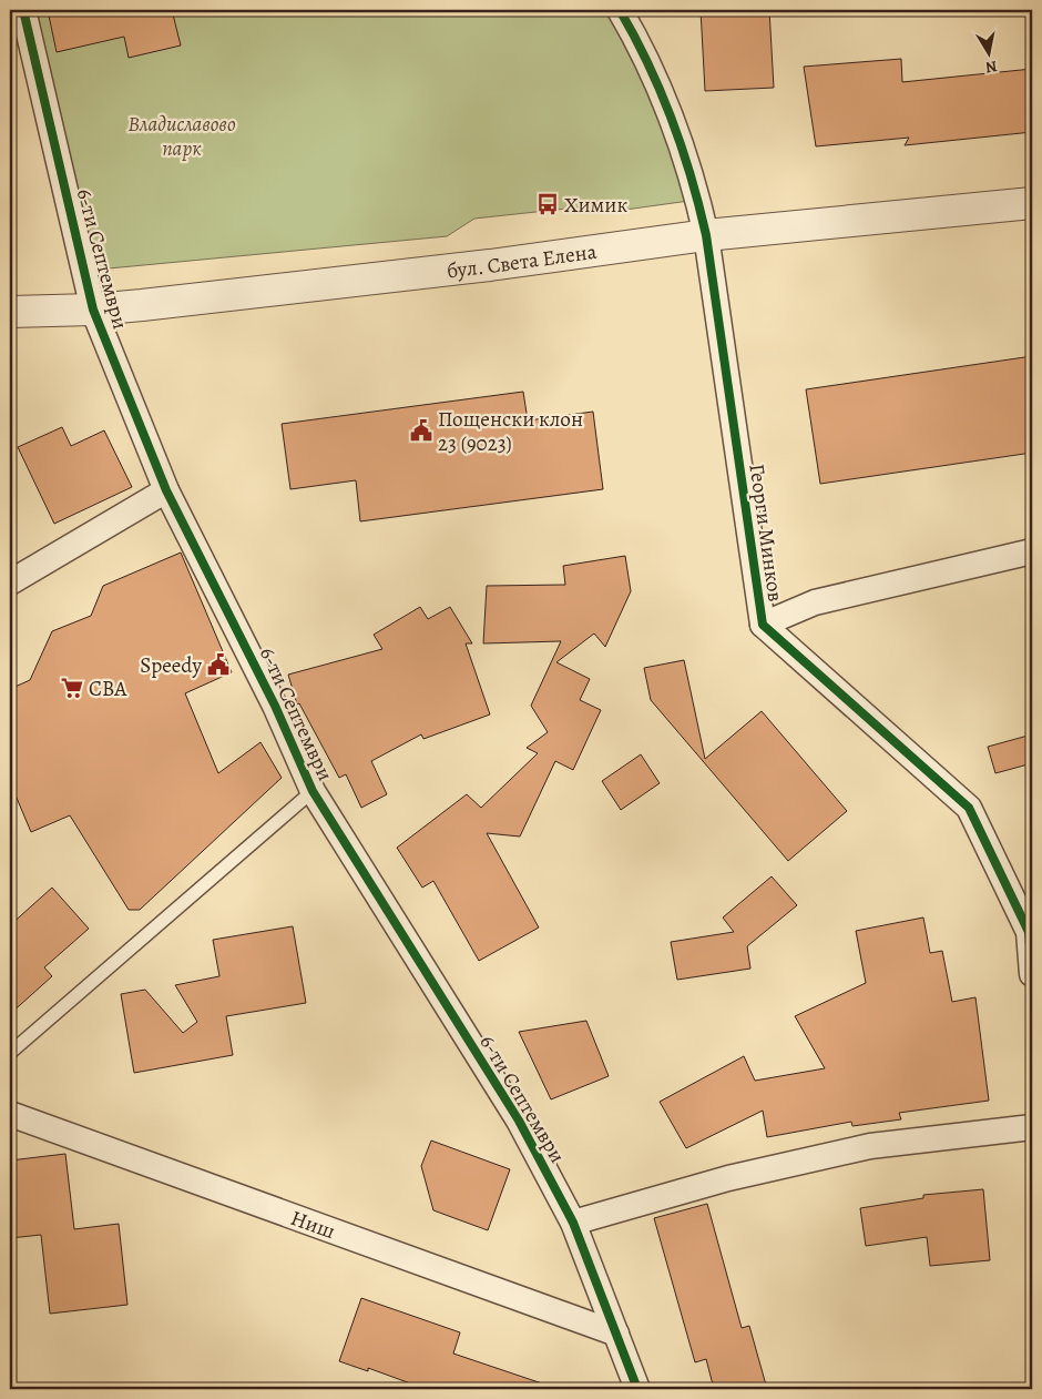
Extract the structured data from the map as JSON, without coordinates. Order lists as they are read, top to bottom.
{
  "streets": {
    "street": [
      "6-ти Септември",
      "бул. Света Елена",
      "Георги Минков",
      "Ниш"
    ]
  },
  "crossings": [
    ["6-ти Септември", "бул. Света Елена"],
    ["6-ти Септември", "Ниш"],
    ["бул. Света Елена", "Георги Минков"]
  ],
  "parks": ["Владиславово парк"],
  "places": {
    "bus stop": ["Химик"],
    "public building": ["Пощенски клон 23 (9023)", "Speedy"],
    "supermarket": ["CBA"]
  },
  "north": "bottom"
}
